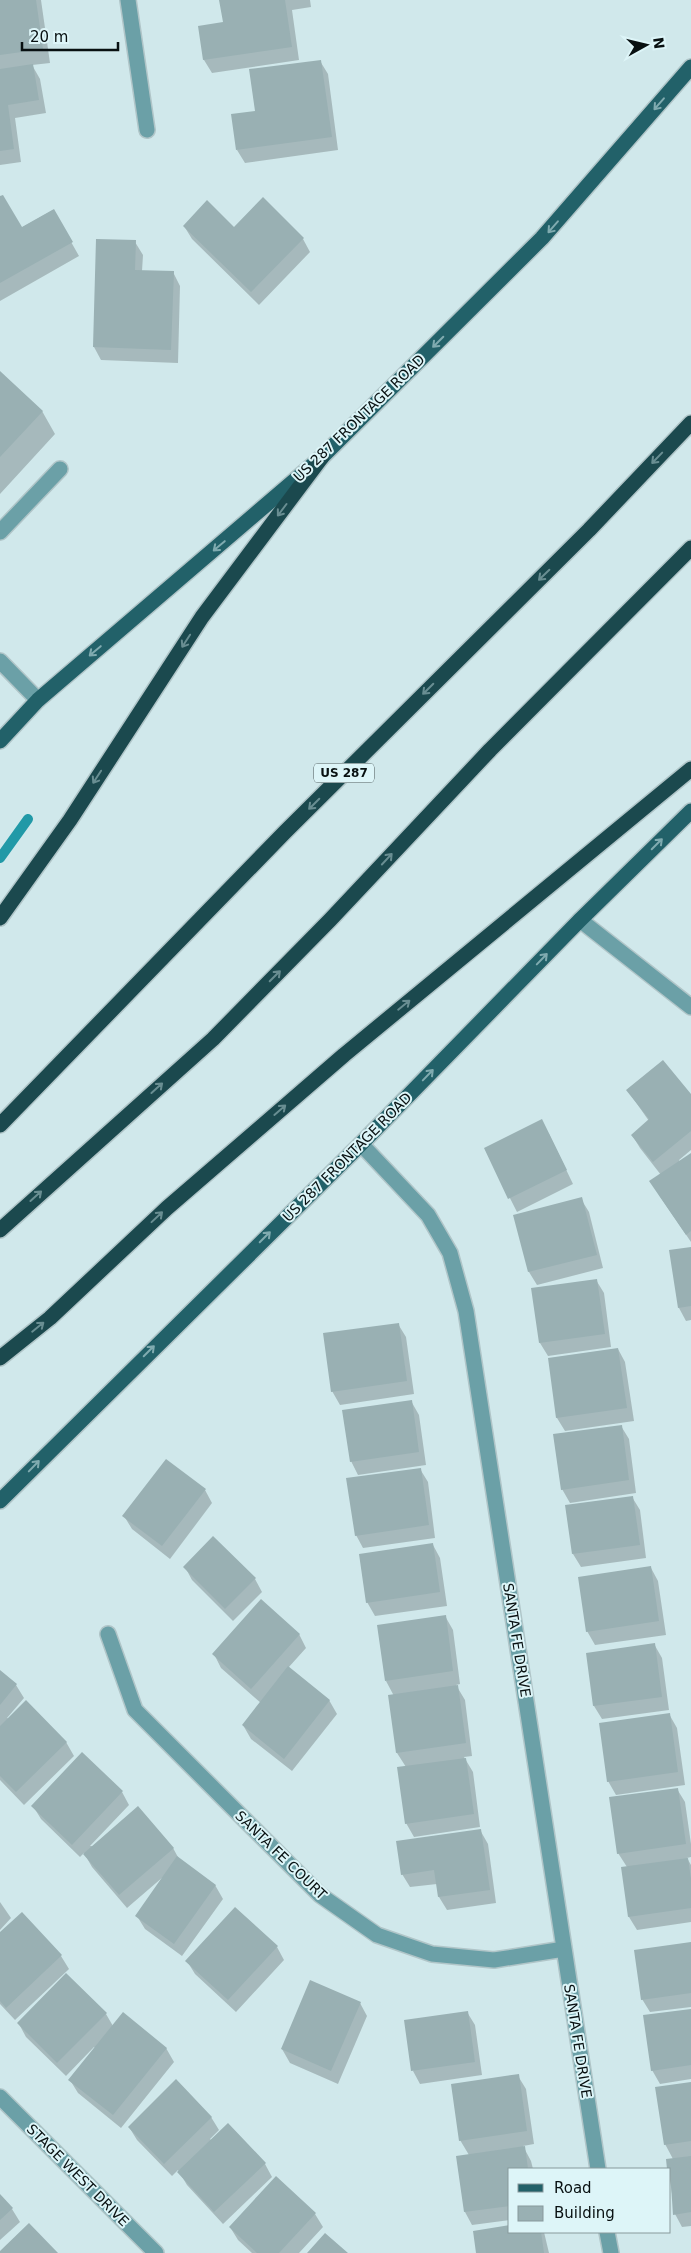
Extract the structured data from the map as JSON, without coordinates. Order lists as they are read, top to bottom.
{
  "streets": {
    "highway": ["US 287"],
    "main road": ["US 287 FRONTAGE ROAD"],
    "street": ["SANTA FE DRIVE", "SANTA FE COURT", "STAGE WEST DRIVE"]
  },
  "crossings": [
    ["US 287 FRONTAGE ROAD", "SANTA FE DRIVE"],
    ["SANTA FE DRIVE", "SANTA FE COURT"]
  ],
  "legend": ["Road", "Building"],
  "scale_bar": "20 m",
  "north": "right"
}
